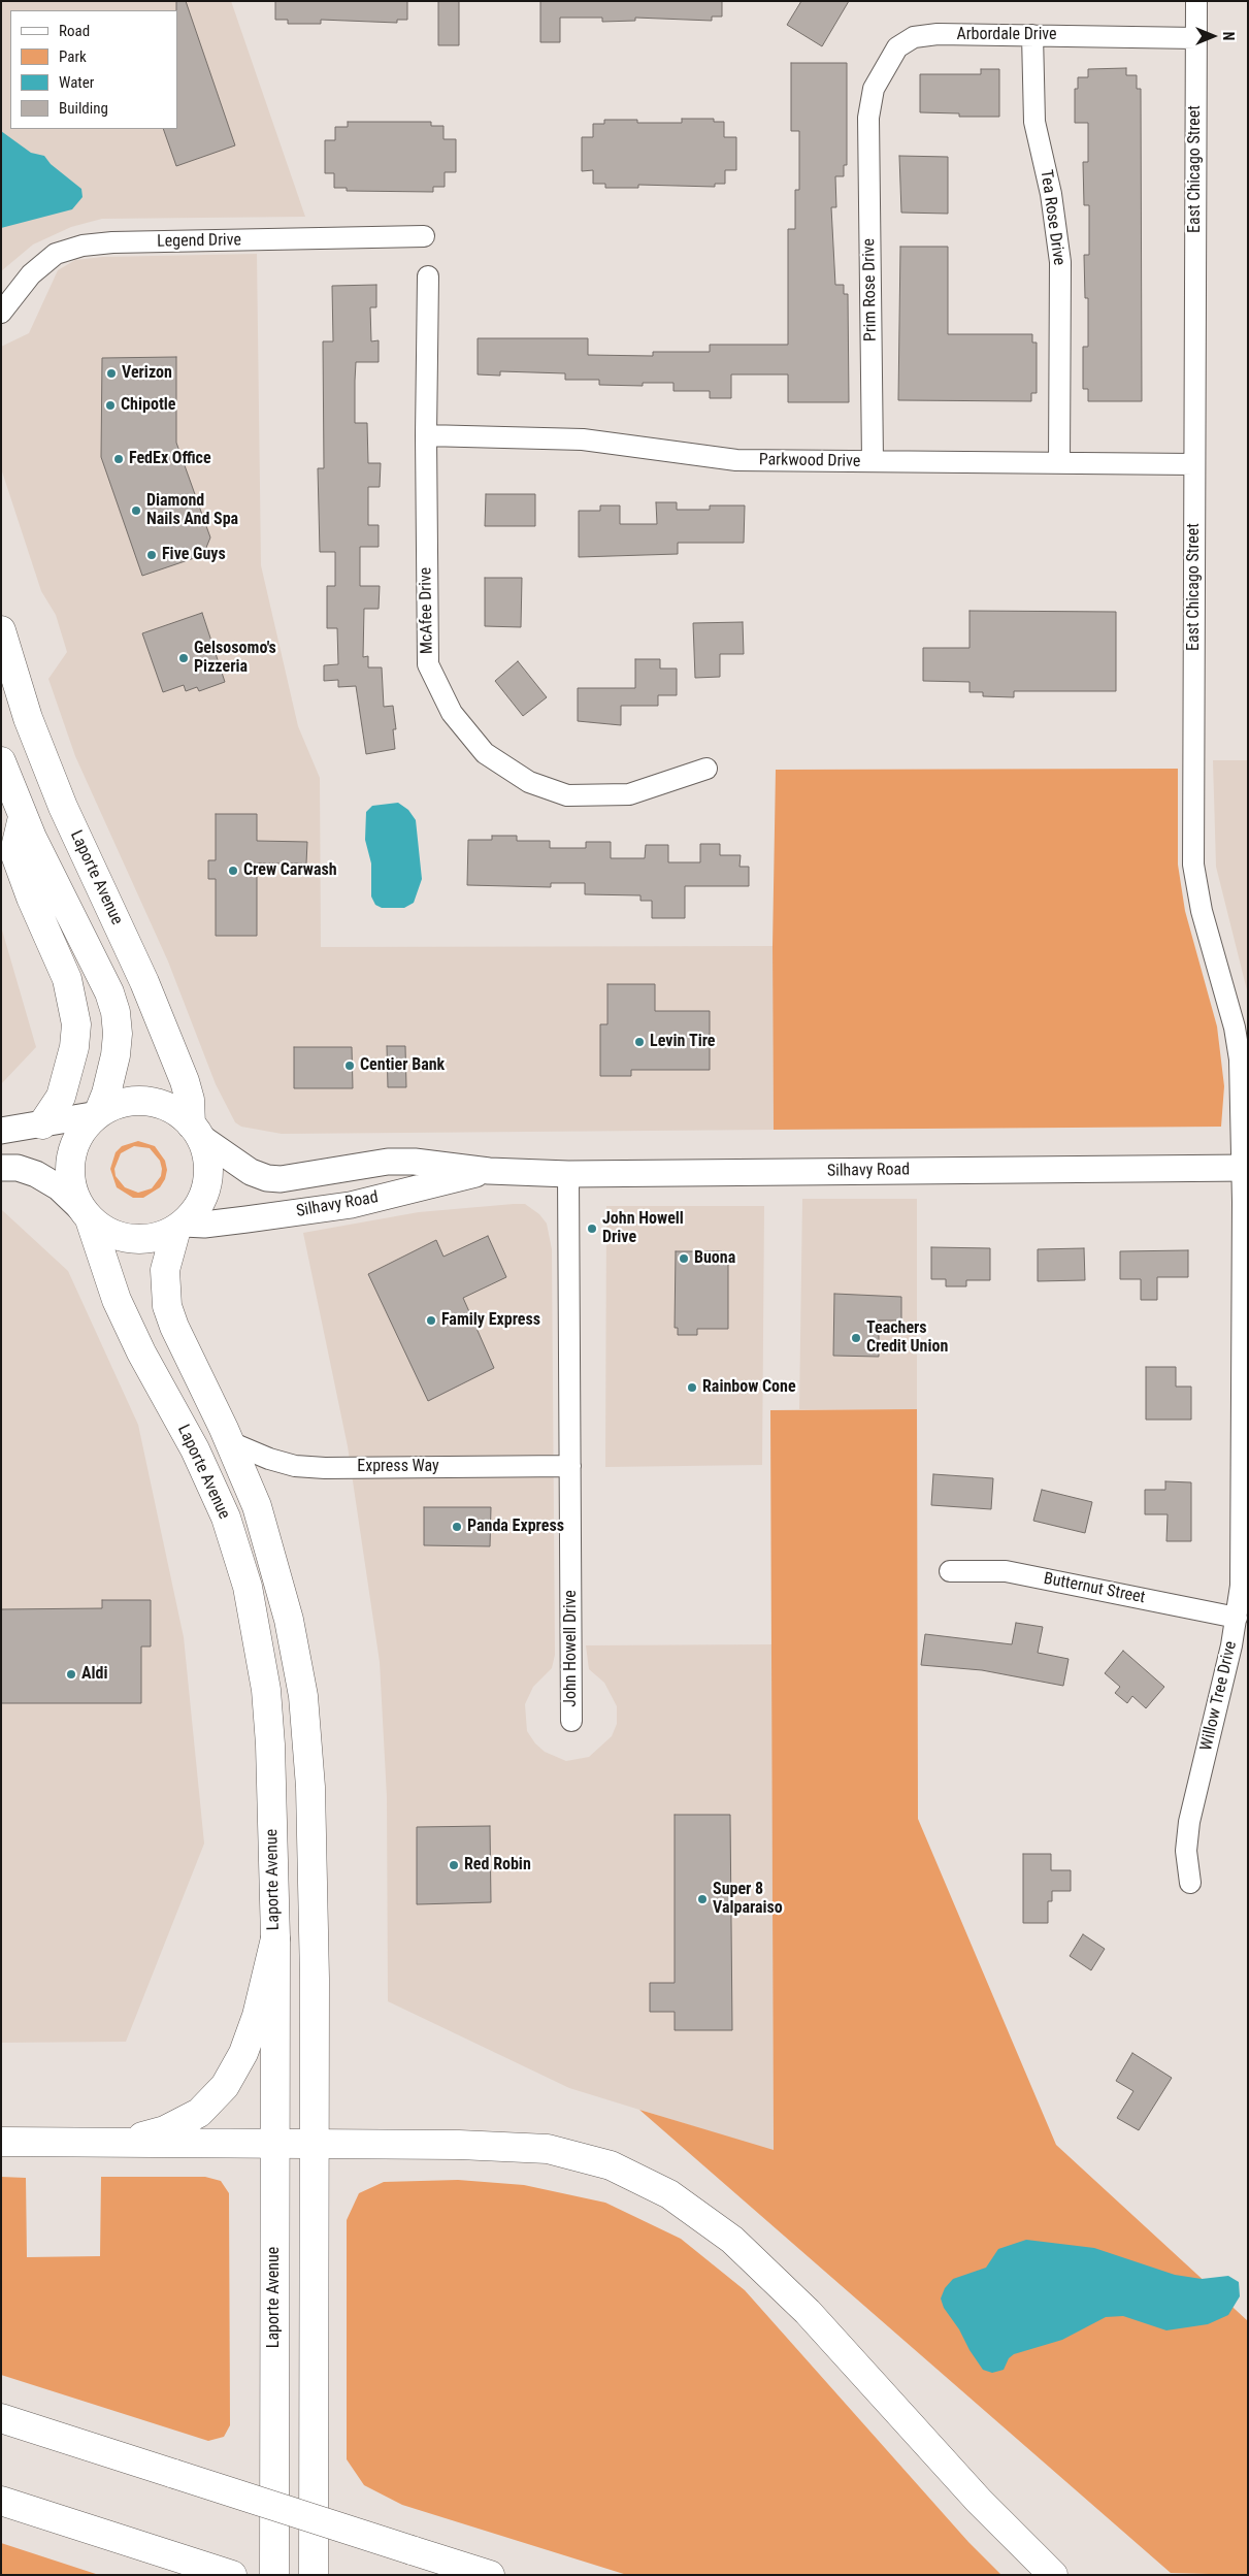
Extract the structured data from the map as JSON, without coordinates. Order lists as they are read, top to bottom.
{
  "streets": {
    "main road": ["Laporte Avenue"],
    "street": [
      "Arbordale Drive",
      "East Chicago Street",
      "Tea Rose Drive",
      "Legend Drive",
      "Prim Rose Drive",
      "Parkwood Drive",
      "McAfee Drive",
      "Silhavy Road",
      "Express Way",
      "Butternut Street",
      "John Howell Drive",
      "Willow Tree Drive"
    ]
  },
  "crossings": [
    ["Arbordale Drive", "East Chicago Street"],
    ["Arbordale Drive", "Tea Rose Drive"],
    ["Arbordale Drive", "Prim Rose Drive"],
    ["East Chicago Street", "Parkwood Drive"],
    ["East Chicago Street", "Silhavy Road"],
    ["East Chicago Street", "Willow Tree Drive"],
    ["Tea Rose Drive", "Parkwood Drive"],
    ["Prim Rose Drive", "Parkwood Drive"],
    ["Parkwood Drive", "McAfee Drive"],
    ["Laporte Avenue", "Silhavy Road"],
    ["Laporte Avenue", "Express Way"],
    ["Silhavy Road", "John Howell Drive"],
    ["Silhavy Road", "Willow Tree Drive"],
    ["Express Way", "John Howell Drive"],
    ["Butternut Street", "Willow Tree Drive"]
  ],
  "places": [
    "Verizon",
    "Chipotle",
    "FedEx Office",
    "Diamond Nails And Spa",
    "Five Guys",
    "Gelsosomo's Pizzeria",
    "Crew Carwash",
    "Levin Tire",
    "Centier Bank",
    "John Howell Drive",
    "Buona",
    "Family Express",
    "Teachers Credit Union",
    "Rainbow Cone",
    "Panda Express",
    "Aldi",
    "Red Robin",
    "Super 8 Valparaiso"
  ],
  "legend": [
    "Road",
    "Park",
    "Water",
    "Building"
  ],
  "north": "right"
}
